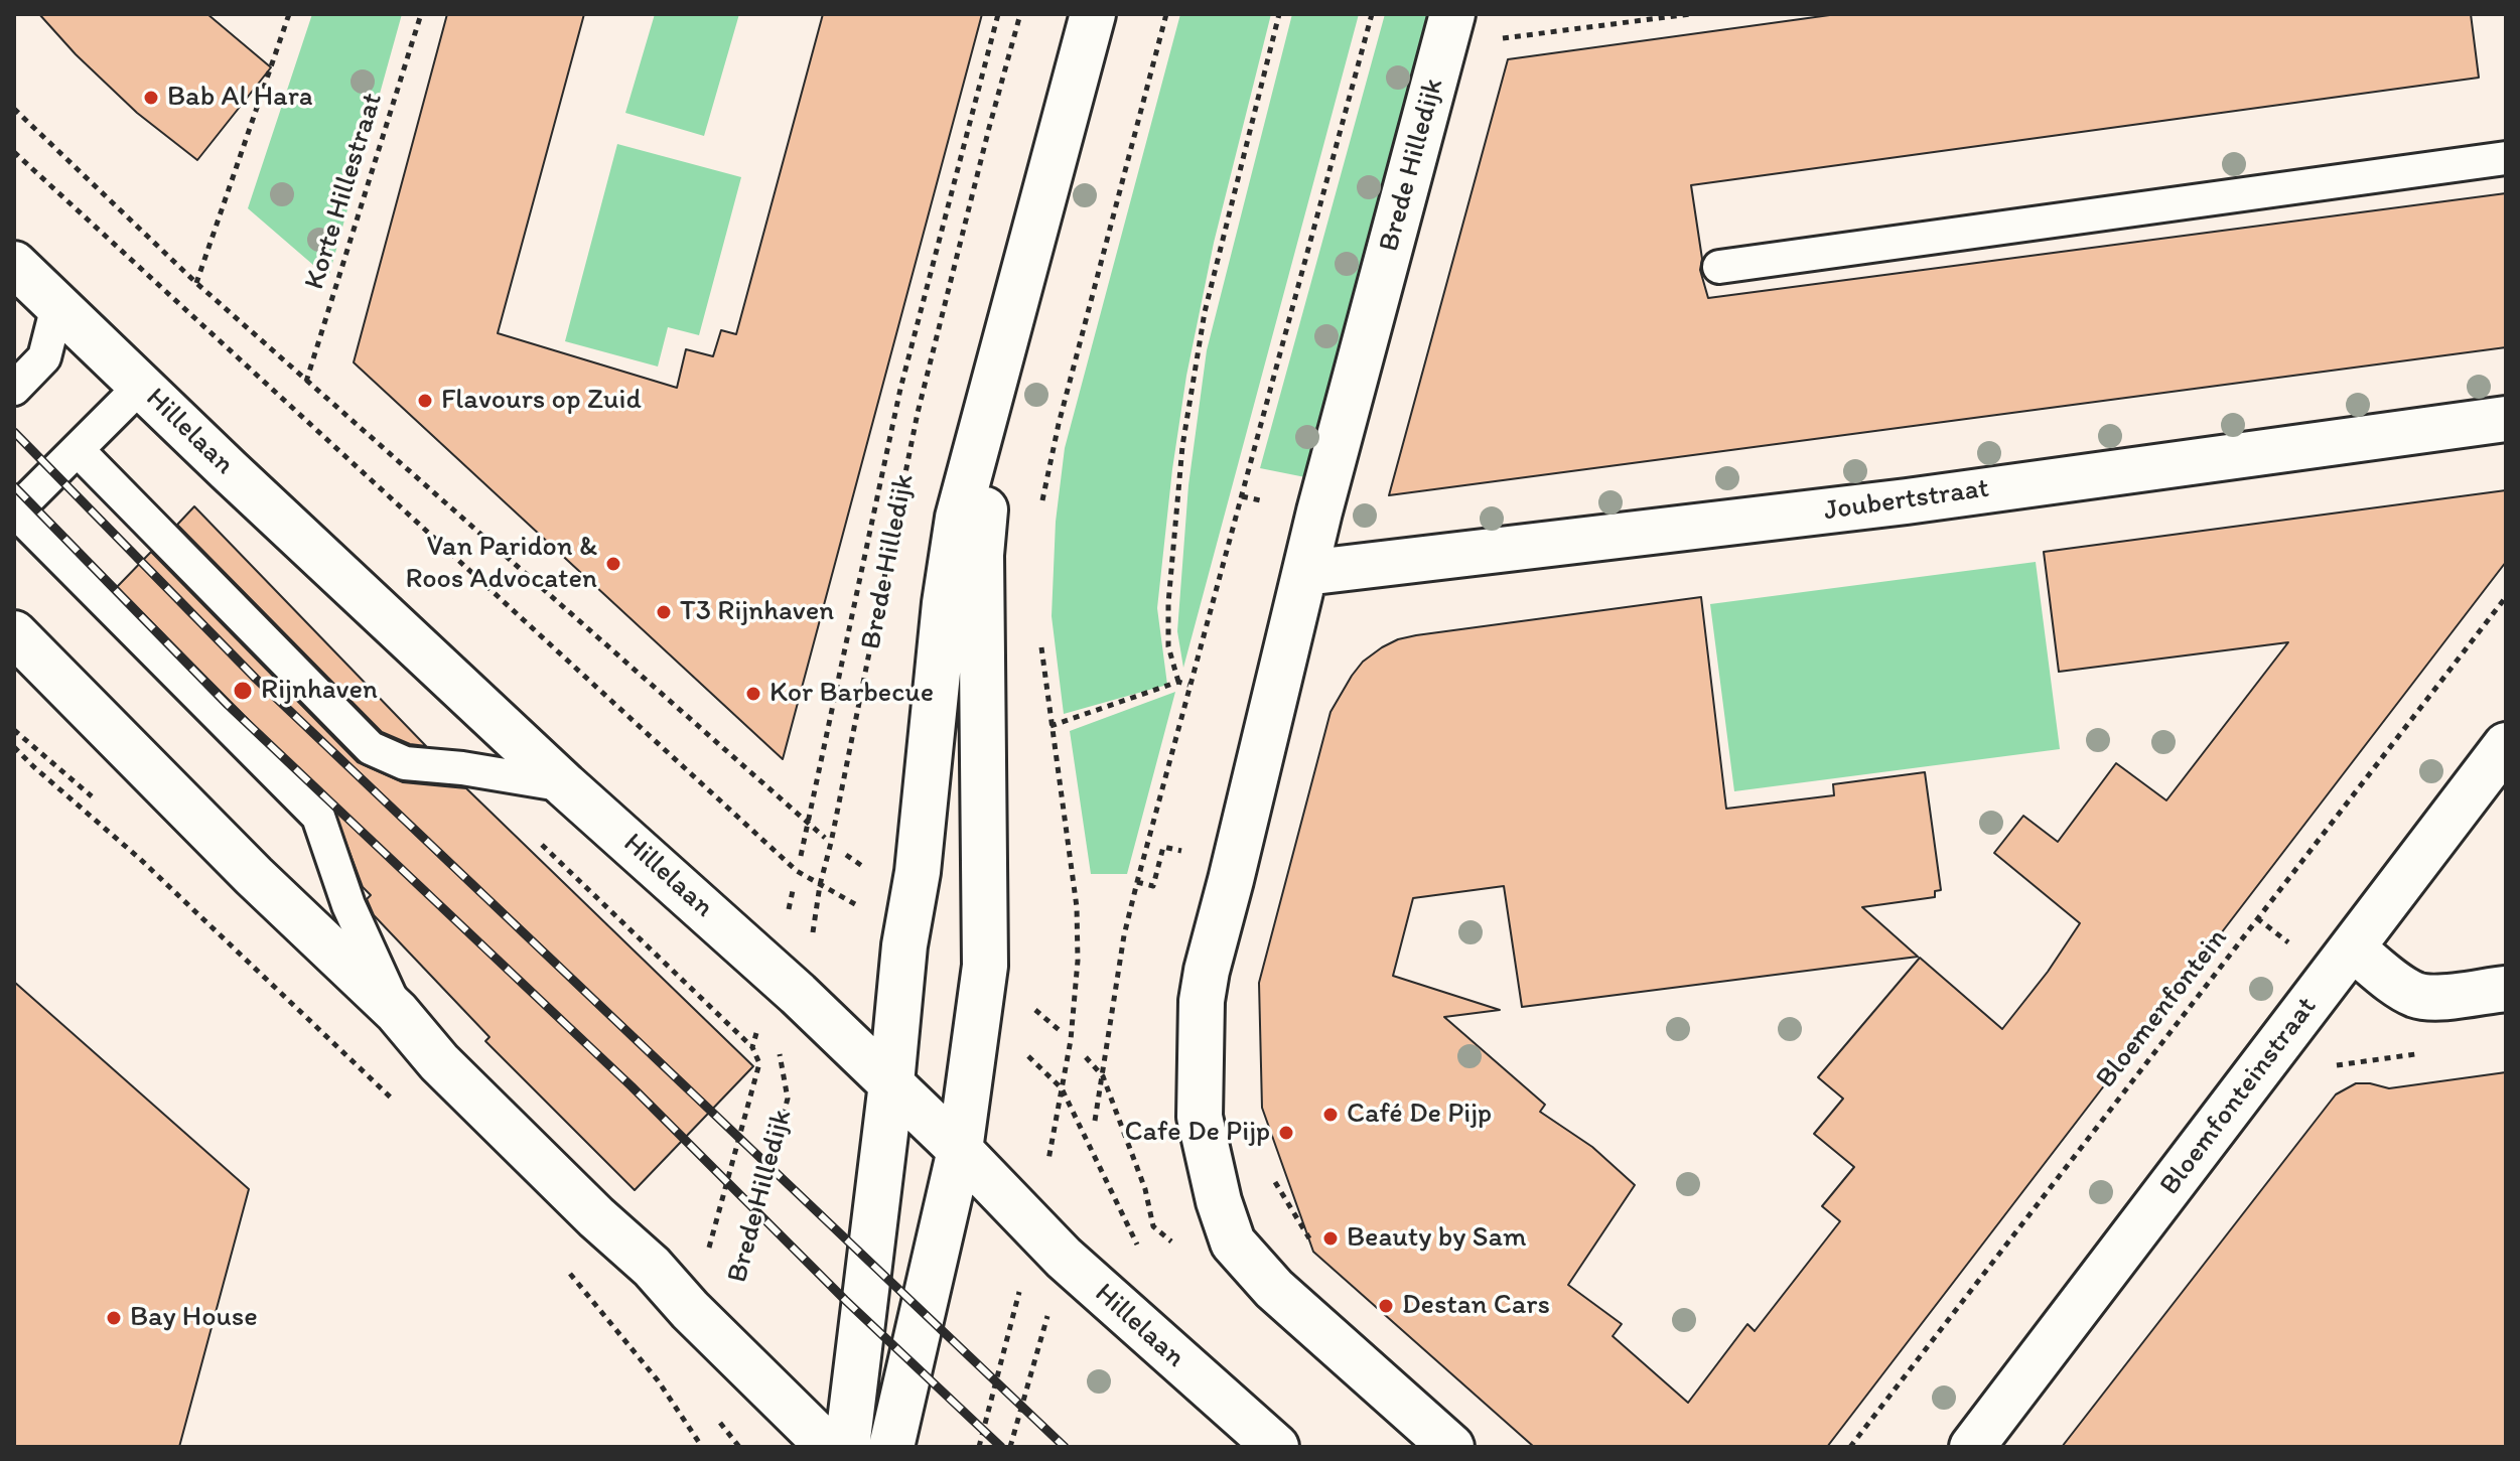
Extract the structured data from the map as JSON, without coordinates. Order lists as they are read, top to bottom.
{
  "streets": {
    "street": [
      "Brede Hilledijk",
      "Hillelaan",
      "Joubertstraat",
      "Bloemfonteinstraat"
    ],
    "path": ["Korte Hillestraat", "Bloemenfontein"]
  },
  "crossings": [
    ["Brede Hilledijk", "Hillelaan"],
    ["Brede Hilledijk", "Joubertstraat"]
  ],
  "places": [
    "Bab Al Hara",
    "Flavours op Zuid",
    "Van Paridon & Roos Advocaten",
    "T3 Rijnhaven",
    "Rijnhaven",
    "Kor Barbecue",
    "Café De Pijp",
    "Cafe De Pijp",
    "Beauty by Sam",
    "Destan Cars",
    "Bay House"
  ]
}
